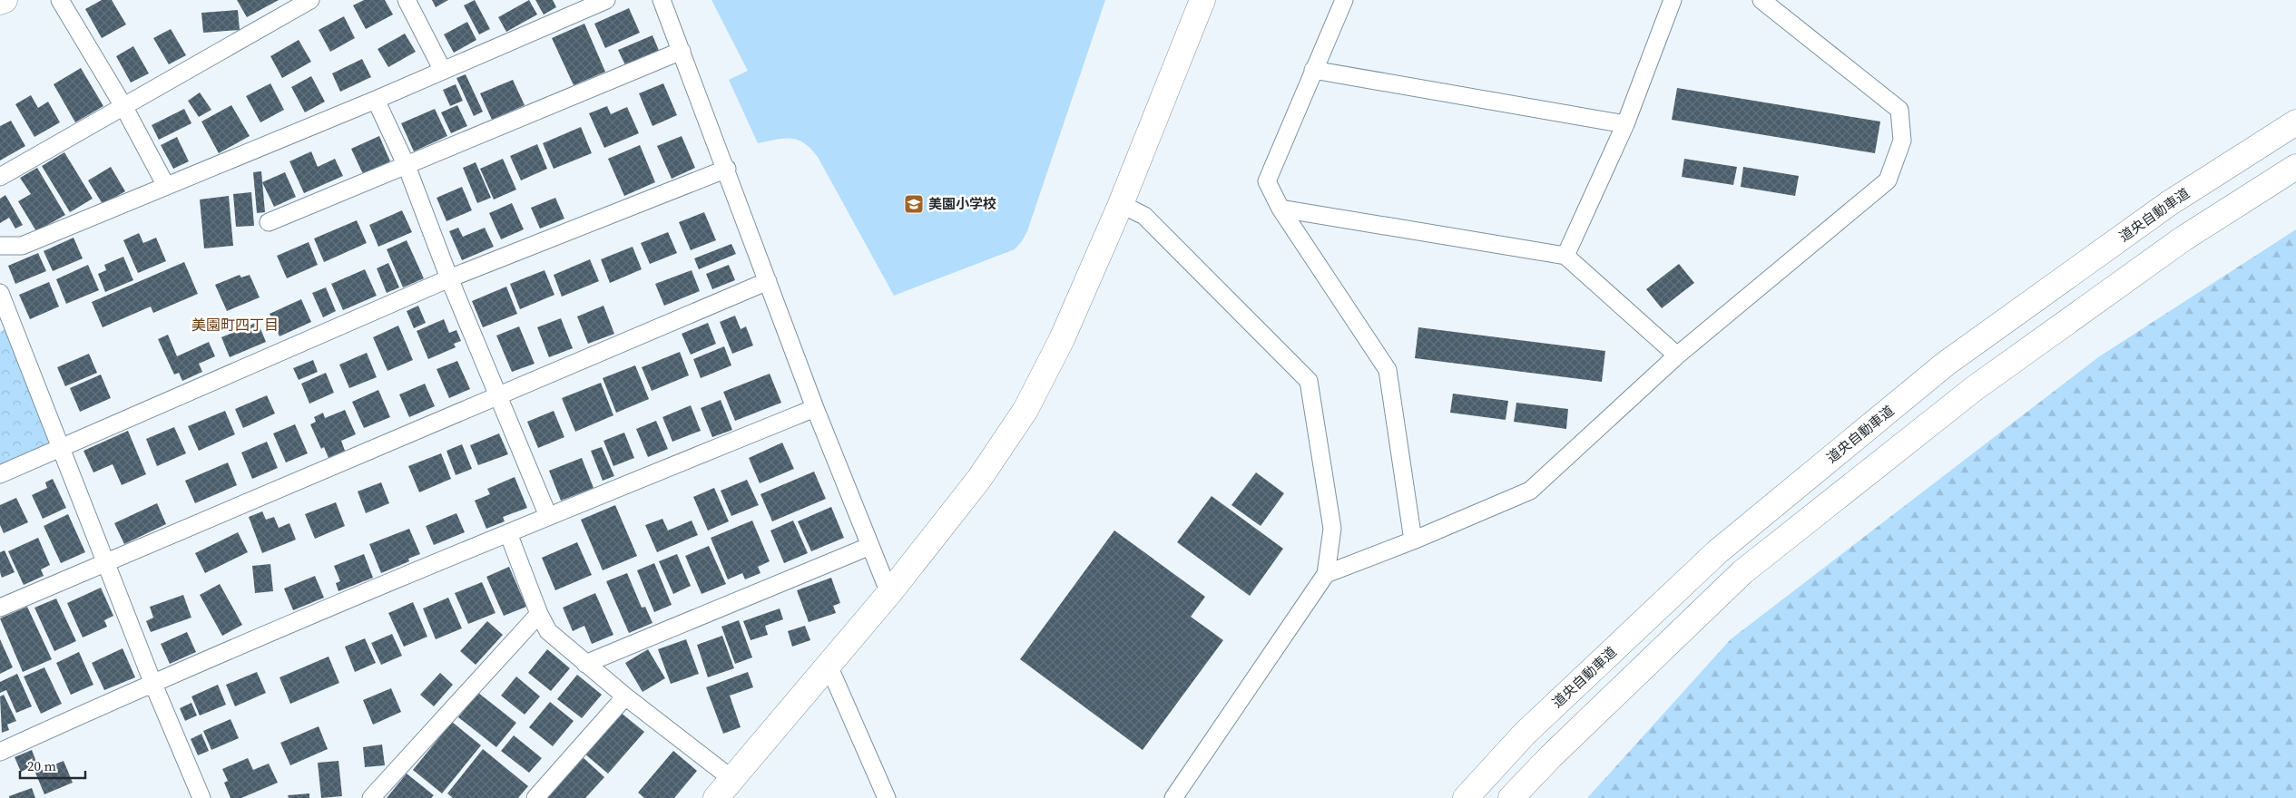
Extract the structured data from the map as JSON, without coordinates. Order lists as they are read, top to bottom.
{
  "streets": {
    "main road": ["道央自動車道"]
  },
  "districts": ["美園町四丁目"],
  "places": {
    "school or university": ["美園小学校"]
  },
  "scale_bar": "20 m"
}
